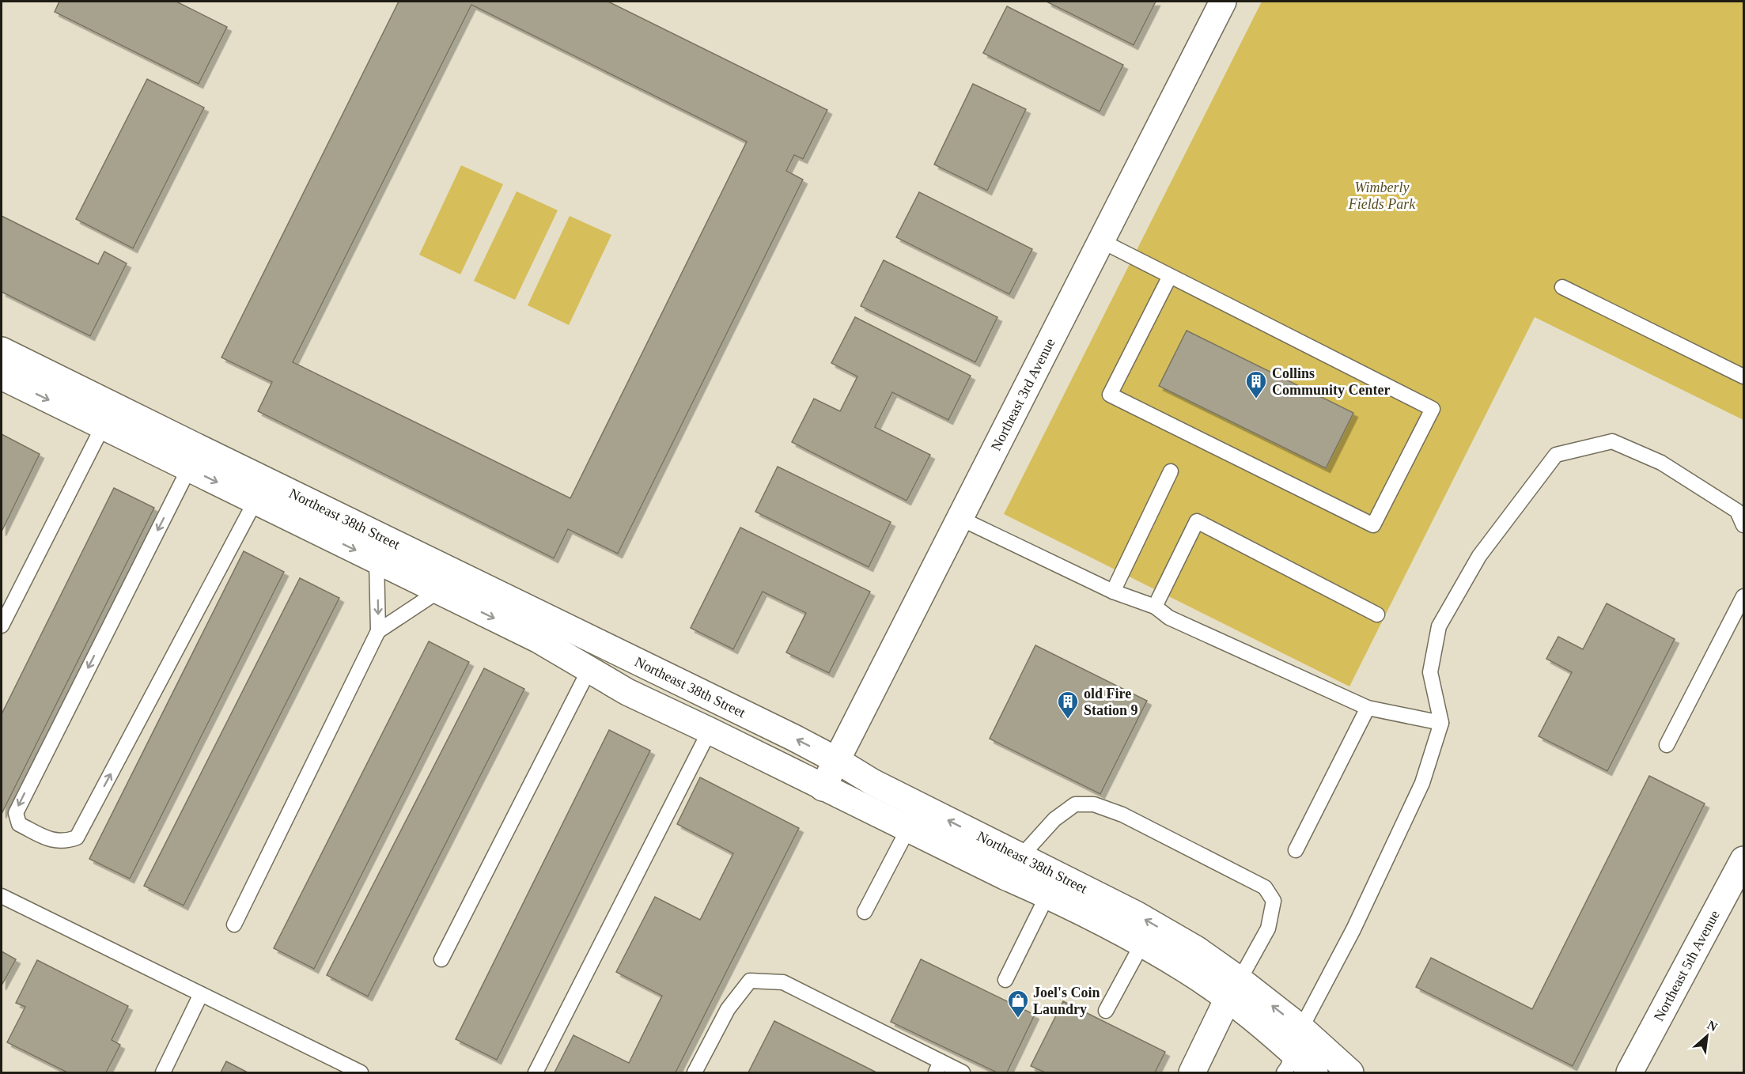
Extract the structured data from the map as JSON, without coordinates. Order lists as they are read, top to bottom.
{
  "streets": {
    "street": ["Northeast 3rd Avenue", "Northeast 38th Street", "Northeast 5th Avenue"]
  },
  "crossings": [
    ["Northeast 3rd Avenue", "Northeast 38th Street"]
  ],
  "parks": ["Wimberly Fields Park"],
  "places": {
    "building": ["Collins Community Center", "old Fire Station 9"],
    "shop": ["Joel's Coin Laundry"]
  },
  "north": "top right"
}
